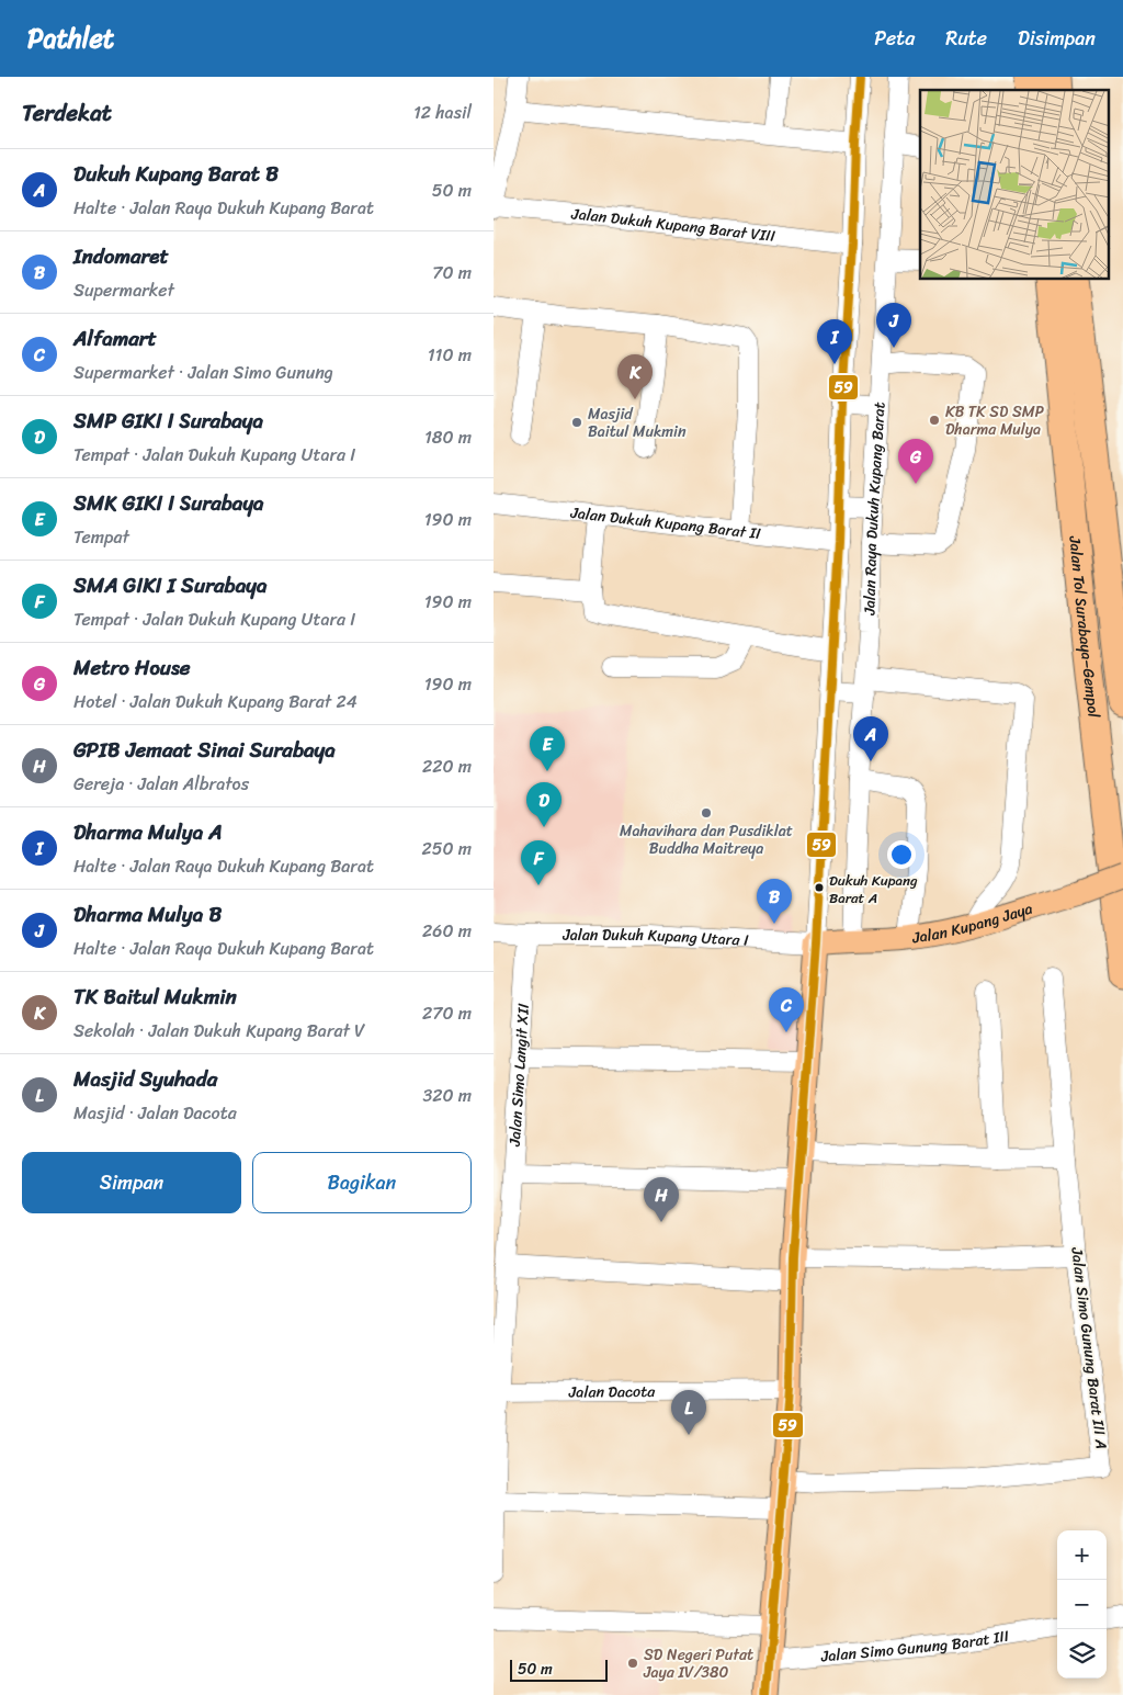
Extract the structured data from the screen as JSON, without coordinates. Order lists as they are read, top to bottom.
{
  "streets": {
    "highway": ["Jalan Tol Surabaya–Gempol"],
    "main road": ["Jalan Kupang Jaya"],
    "street": [
      "Jalan Dukuh Kupang Barat VIII",
      "Jalan Raya Dukuh Kupang Barat",
      "Jalan Dukuh Kupang Barat II",
      "Jalan Dukuh Kupang Utara I",
      "Jalan Simo Langit XII",
      "Jalan Simo Gunung Barat III A",
      "Jalan Dacota",
      "Jalan Simo Gunung Barat III"
    ]
  },
  "crossings": [
    ["Jalan Raya Dukuh Kupang Barat", "Jalan Kupang Jaya"],
    ["Jalan Kupang Jaya", "Jalan Dukuh Kupang Utara I"],
    ["Jalan Dukuh Kupang Utara I", "Jalan Simo Langit XII"],
    ["Jalan Simo Langit XII", "Jalan Dacota"]
  ],
  "places": [
    "KB TK SD SMP Dharma Mulya",
    "Masjid Baitul Mukmin",
    "Mahavihara dan Pusdiklat Buddha Maitreya",
    "Dukuh Kupang Barat A",
    "SD Negeri Putat Jaya IV/380"
  ],
  "lines": ["transit line 59"],
  "scale_bar": "50 m",
  "page": {
    "header": "Pathlet",
    "nav": ["Peta", "Rute", "Disimpan"],
    "heading": ["Terdekat", "12 hasil"],
    "list": [
      {
        "mark": "A",
        "name": "Dukuh Kupang Barat B",
        "note": "Halte · Jalan Raya Dukuh Kupang Barat",
        "value": "50 m"
      },
      {
        "mark": "B",
        "name": "Indomaret",
        "note": "Supermarket",
        "value": "70 m"
      },
      {
        "mark": "C",
        "name": "Alfamart",
        "note": "Supermarket · Jalan Simo Gunung",
        "value": "110 m"
      },
      {
        "mark": "D",
        "name": "SMP GIKI I Surabaya",
        "note": "Tempat · Jalan Dukuh Kupang Utara I",
        "value": "180 m"
      },
      {
        "mark": "E",
        "name": "SMK GIKI I Surabaya",
        "note": "Tempat",
        "value": "190 m"
      },
      {
        "mark": "F",
        "name": "SMA GIKI I Surabaya",
        "note": "Tempat · Jalan Dukuh Kupang Utara I",
        "value": "190 m"
      },
      {
        "mark": "G",
        "name": "Metro House",
        "note": "Hotel · Jalan Dukuh Kupang Barat 24",
        "value": "190 m"
      },
      {
        "mark": "H",
        "name": "GPIB Jemaat Sinai Surabaya",
        "note": "Gereja · Jalan Albratos",
        "value": "220 m"
      },
      {
        "mark": "I",
        "name": "Dharma Mulya A",
        "note": "Halte · Jalan Raya Dukuh Kupang Barat",
        "value": "250 m"
      },
      {
        "mark": "J",
        "name": "Dharma Mulya B",
        "note": "Halte · Jalan Raya Dukuh Kupang Barat",
        "value": "260 m"
      },
      {
        "mark": "K",
        "name": "TK Baitul Mukmin",
        "note": "Sekolah · Jalan Dukuh Kupang Barat V",
        "value": "270 m"
      },
      {
        "mark": "L",
        "name": "Masjid Syuhada",
        "note": "Masjid · Jalan Dacota",
        "value": "320 m"
      }
    ],
    "pins": [
      "J",
      "I",
      "K",
      "G",
      "A",
      "E",
      "D",
      "F",
      "B",
      "C",
      "H",
      "L"
    ],
    "buttons": ["Simpan", "Bagikan"],
    "map_buttons": ["+", "−"],
    "scale": "50 m"
  }
}
